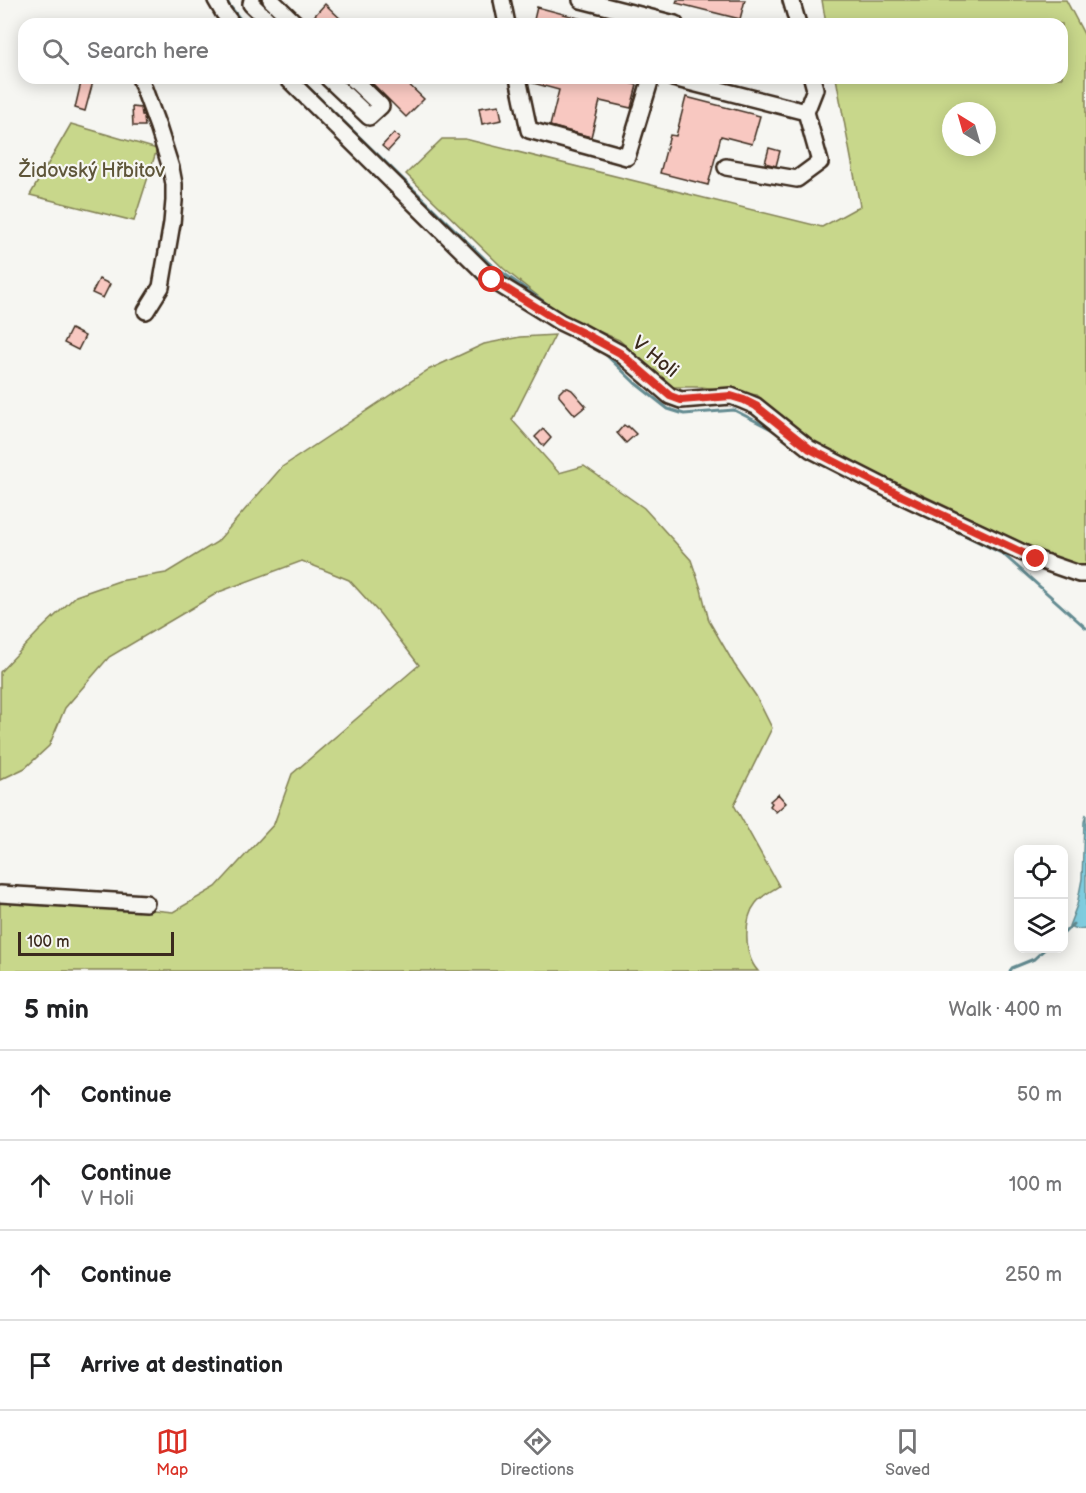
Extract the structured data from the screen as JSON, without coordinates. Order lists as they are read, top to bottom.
{
  "streets": {
    "street": ["V Holi"]
  },
  "parks": ["Židovský Hřbitov"],
  "scale_bar": "100 m",
  "north": "top left",
  "page": {
    "search": "Search here",
    "scale": "100 m",
    "heading": ["5 min", "Walk · 400 m"],
    "list": [
      ["Continue", "50 m"],
      ["Continue", "V Holi", "100 m"],
      ["Continue", "250 m"],
      "Arrive at destination"
    ],
    "nav": ["Map", "Directions", "Saved"]
  }
}
